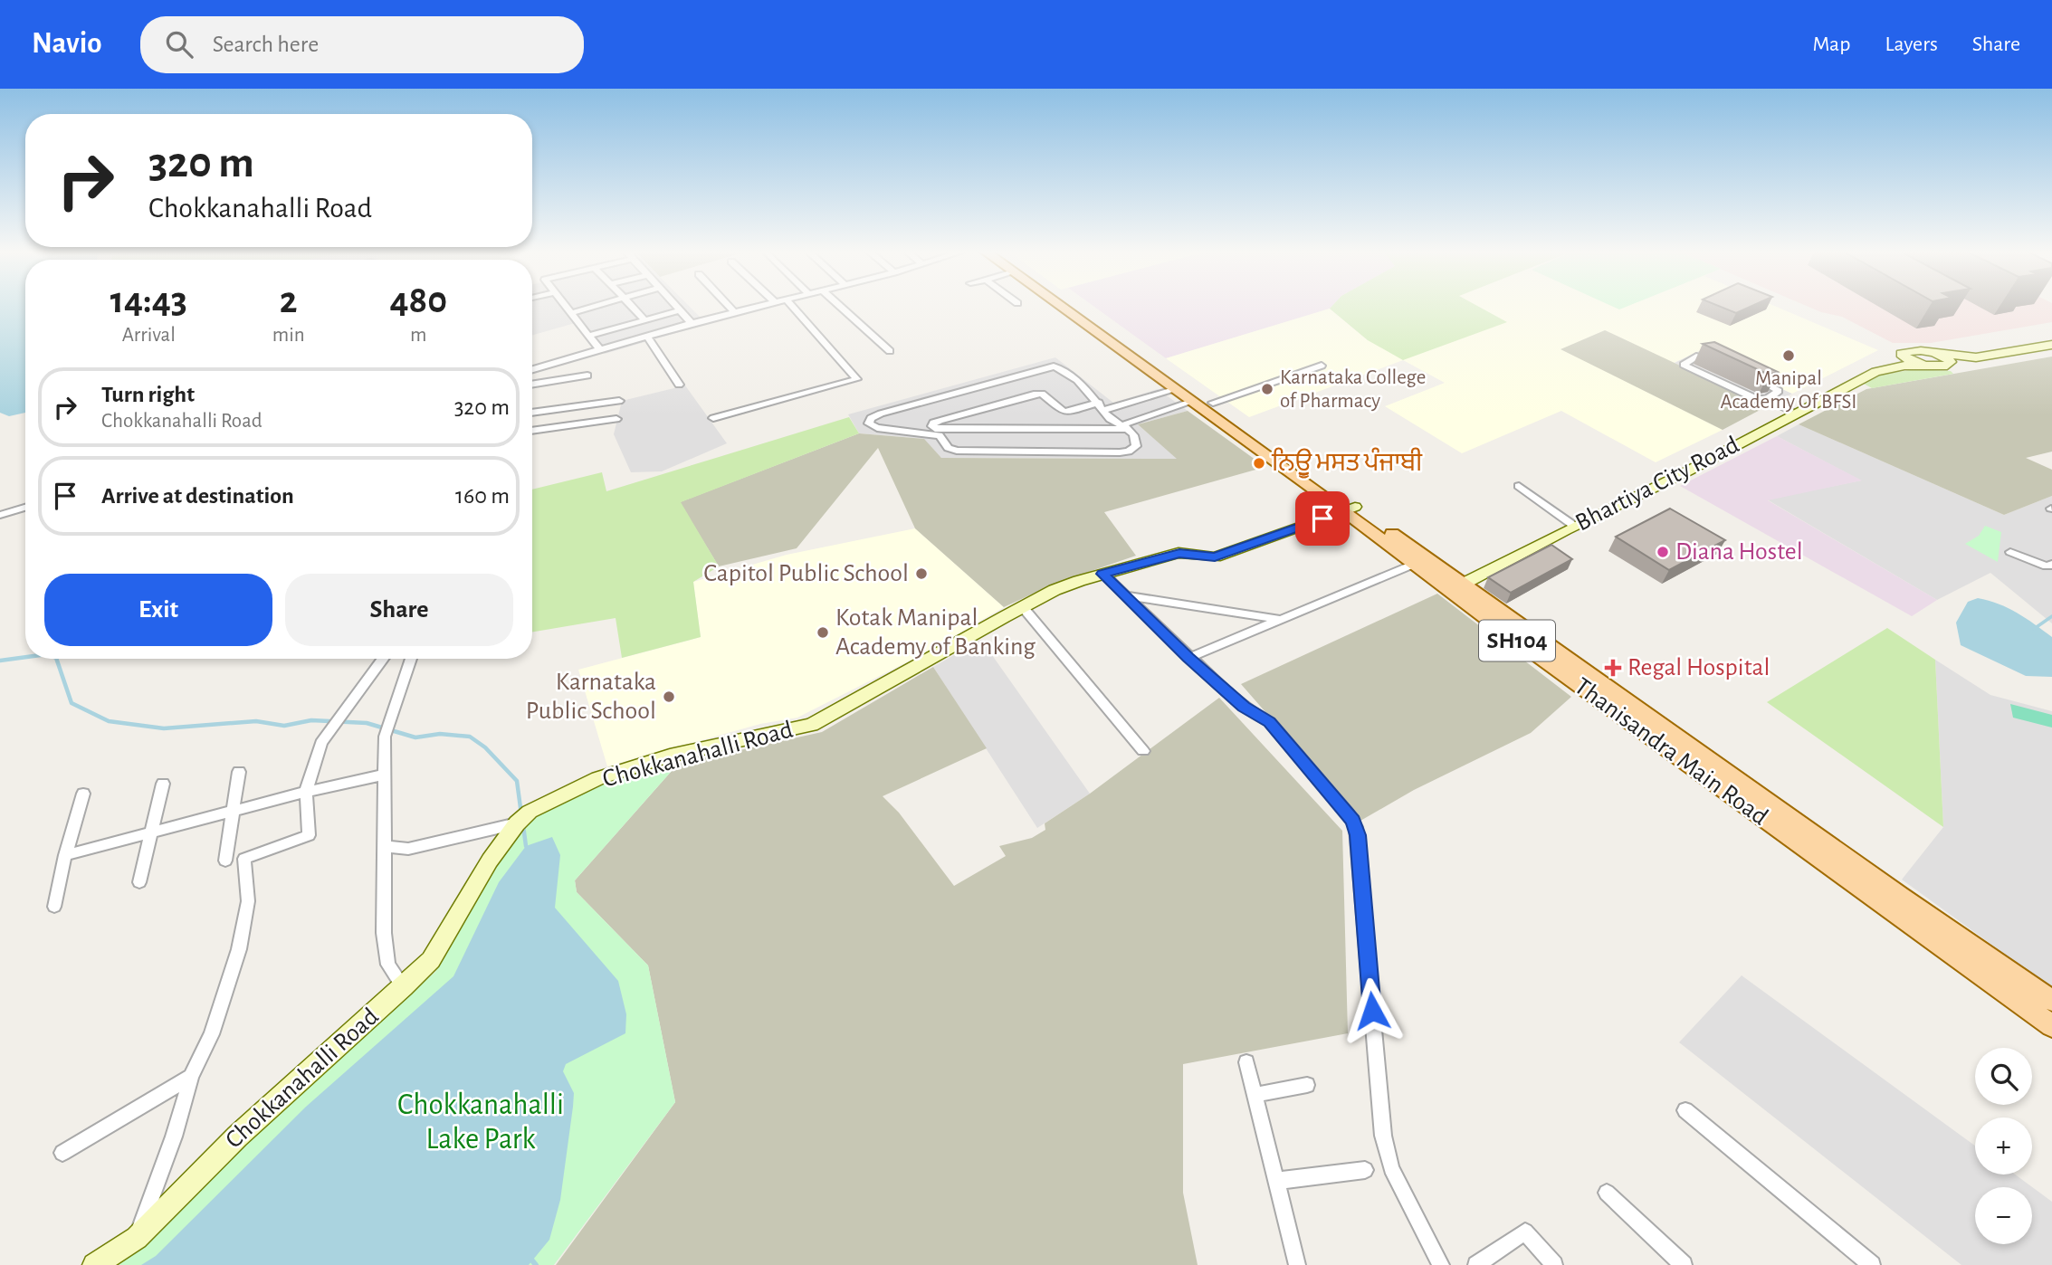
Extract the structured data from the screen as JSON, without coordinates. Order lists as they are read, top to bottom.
{
  "streets": {
    "main road": ["SH104", "Thanisandra Main Road"],
    "street": ["Bhartiya City Road", "Chokkanahalli Road"]
  },
  "crossings": [
    ["Bhartiya City Road", "Thanisandra Main Road"],
    ["Thanisandra Main Road", "Chokkanahalli Road"]
  ],
  "parks": ["Chokkanahalli Lake Park"],
  "places": {
    "other": [
      "Manipal Academy Of BFSI",
      "Karnataka College of Pharmacy",
      "ਨਿਉੁੂ ਮਸਤ ਪੰਜਾਬੀ",
      "Diana Hostel",
      "Capitol Public School",
      "Kotak Manipal Academy of Banking",
      "Karnataka Public School"
    ],
    "health": ["Regal Hospital"]
  },
  "page": {
    "header": "Navio",
    "search": "Search here",
    "nav": ["Map", "Layers", "Share"],
    "turn": ["320 m", "Chokkanahalli Road"],
    "eta": [
      "14:43",
      "Arrival",
      "2",
      "min",
      "480",
      "m"
    ],
    "list": [
      {
        "name": "Turn right",
        "note": "Chokkanahalli Road",
        "value": "320 m"
      },
      {
        "name": "Arrive at destination",
        "value": "160 m"
      }
    ],
    "buttons": ["Exit", "Share"],
    "map_buttons": ["+", "−"]
  }
}
